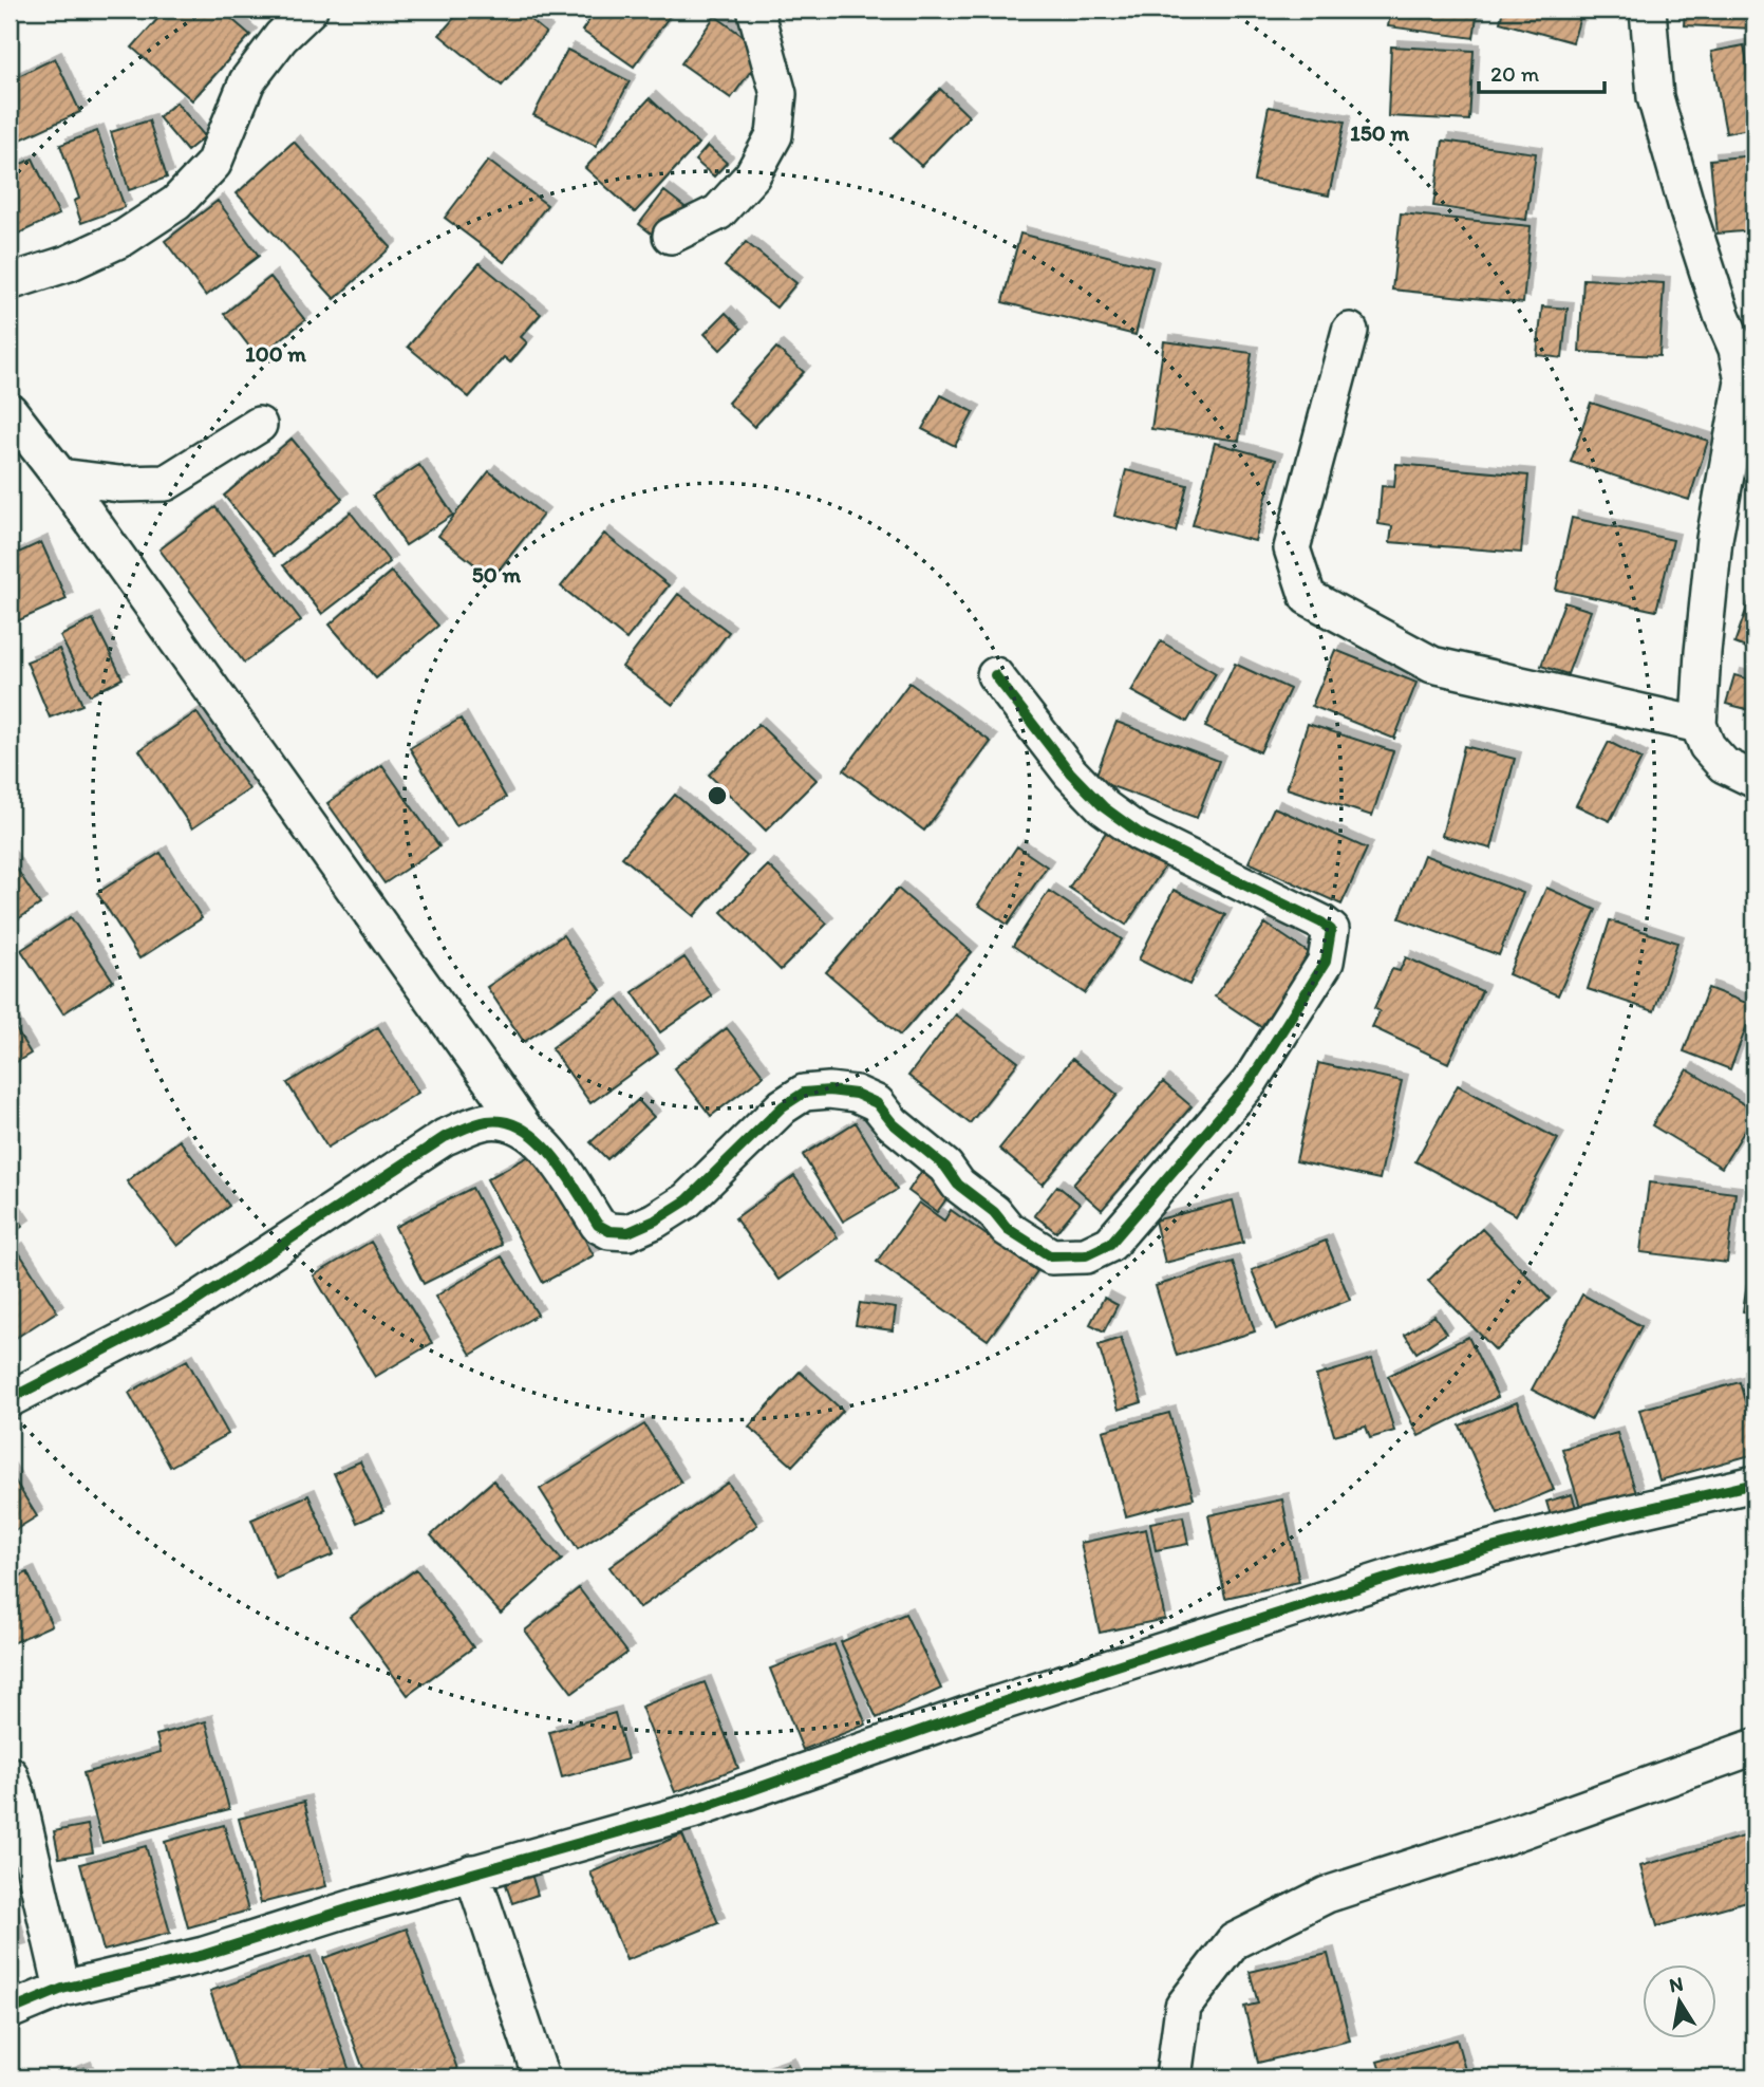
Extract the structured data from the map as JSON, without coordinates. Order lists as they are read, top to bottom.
{
  "scale_bar": "20 m",
  "north": "top",
  "rings": ["150 m", "100 m", "50 m"]
}
